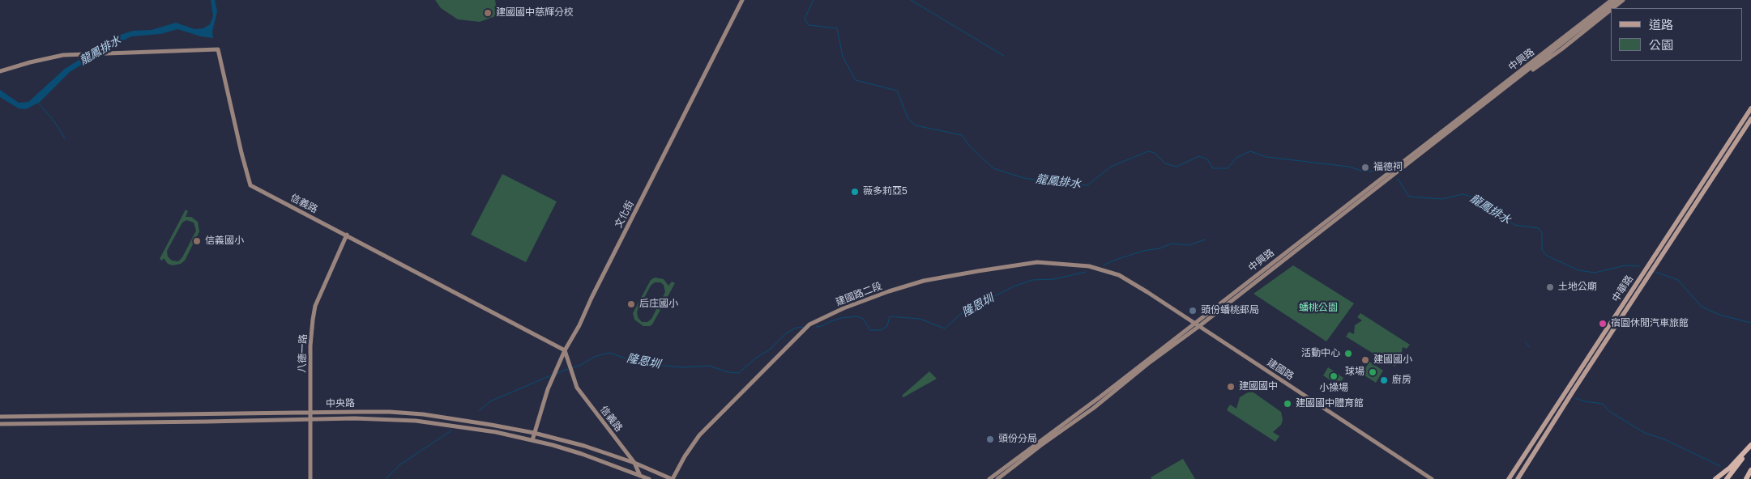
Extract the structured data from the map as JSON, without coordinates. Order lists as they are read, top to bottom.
{
  "streets": {
    "main road": ["中華路"],
    "street": [
      "中興路",
      "信義路",
      "文化街",
      "建國路二段",
      "八德一路",
      "建國路",
      "中央路"
    ]
  },
  "crossings": [
    ["中興路", "建國路"],
    ["信義路", "文化街"],
    ["信義路", "八德一路"],
    ["信義路", "中央路"],
    ["文化街", "中央路"],
    ["建國路二段", "建國路"],
    ["建國路二段", "中央路"],
    ["八德一路", "中央路"]
  ],
  "water": ["龍鳳排水", "隆恩圳"],
  "parks": ["蟠桃公園"],
  "places": [
    "建國國中慈輝分校",
    "福德祠",
    "薇多莉亞5",
    "信義國小",
    "土地公廟",
    "后庄國小",
    "頭份蟠桃郵局",
    "宿園休閒汽車旅館",
    "活動中心",
    "建國國小",
    "球場",
    "小操場",
    "廚房",
    "建國國中",
    "建國國中體育館",
    "頭份分局"
  ],
  "legend": ["道路", "公園"]
}
